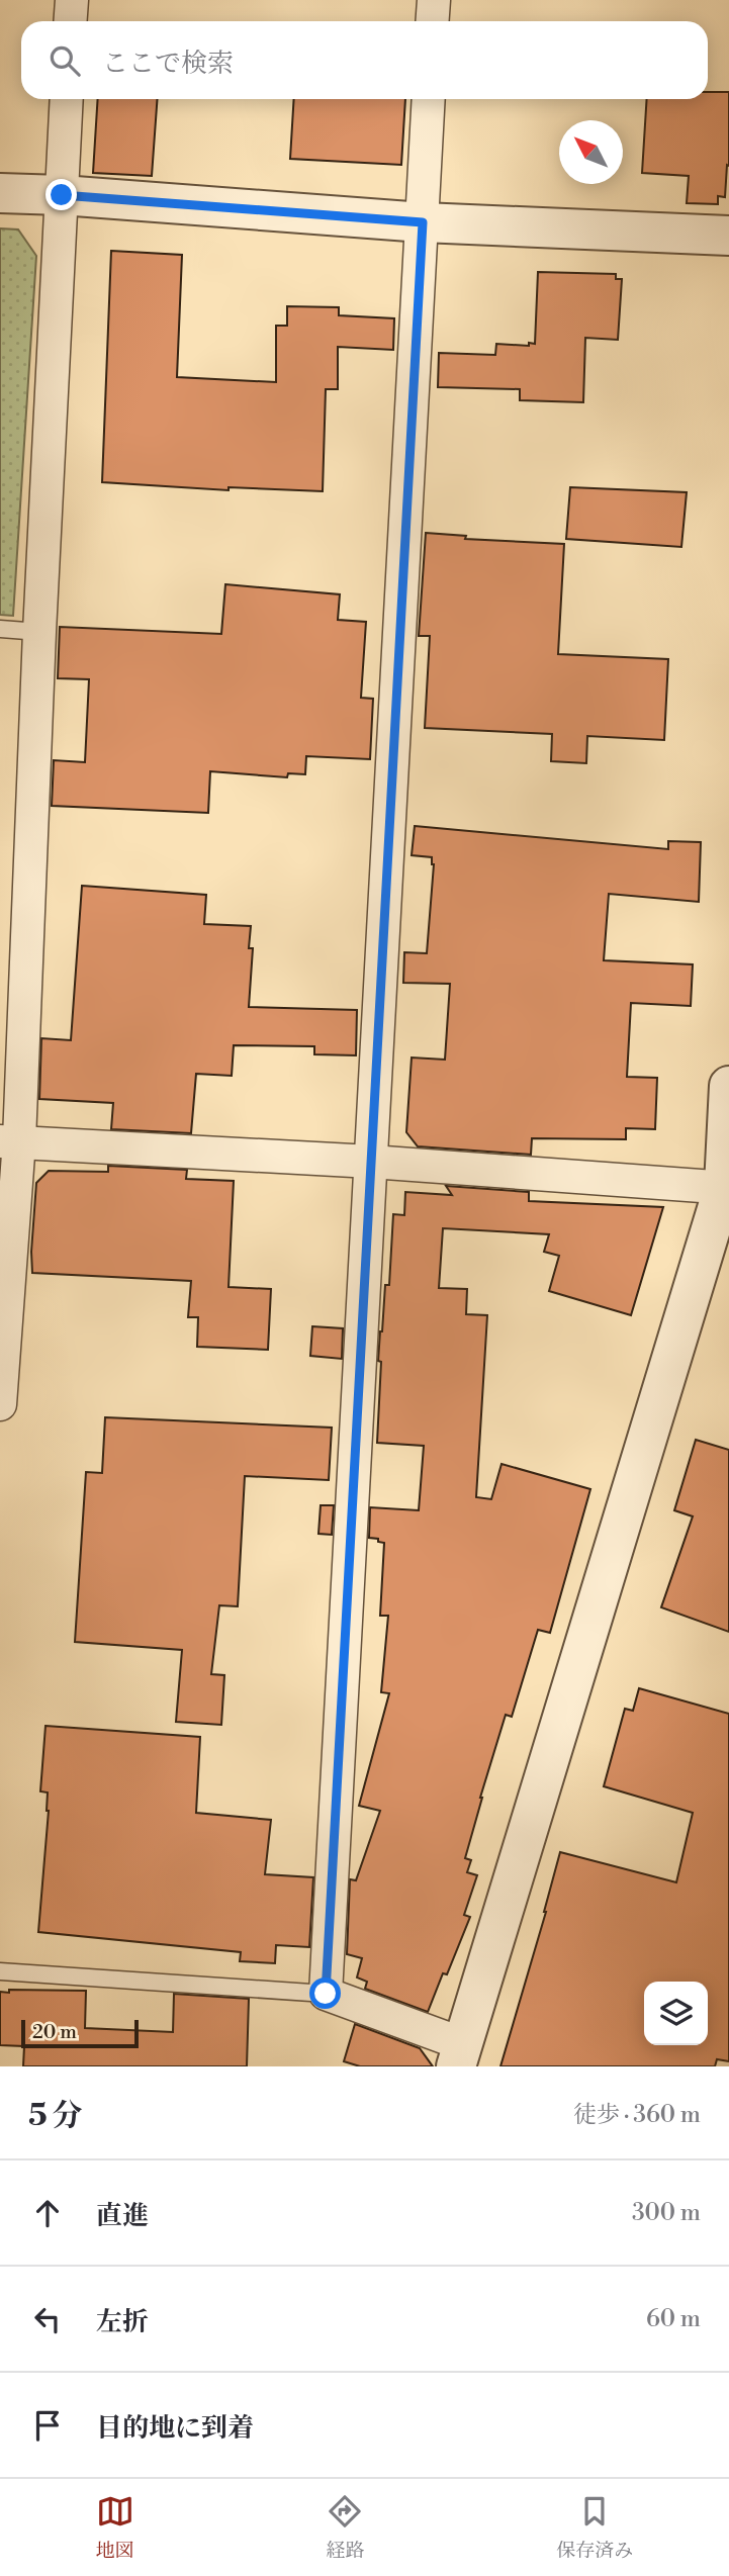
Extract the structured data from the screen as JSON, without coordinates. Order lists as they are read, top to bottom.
{
  "scale_bar": "20 m",
  "north": "top left",
  "page": {
    "search": "ここで検索",
    "scale": "20 m",
    "heading": ["5 分", "徒歩 · 360 m"],
    "list": [
      ["直進", "300 m"],
      ["左折", "60 m"],
      "目的地に到着"
    ],
    "nav": ["地図", "経路", "保存済み"]
  }
}
